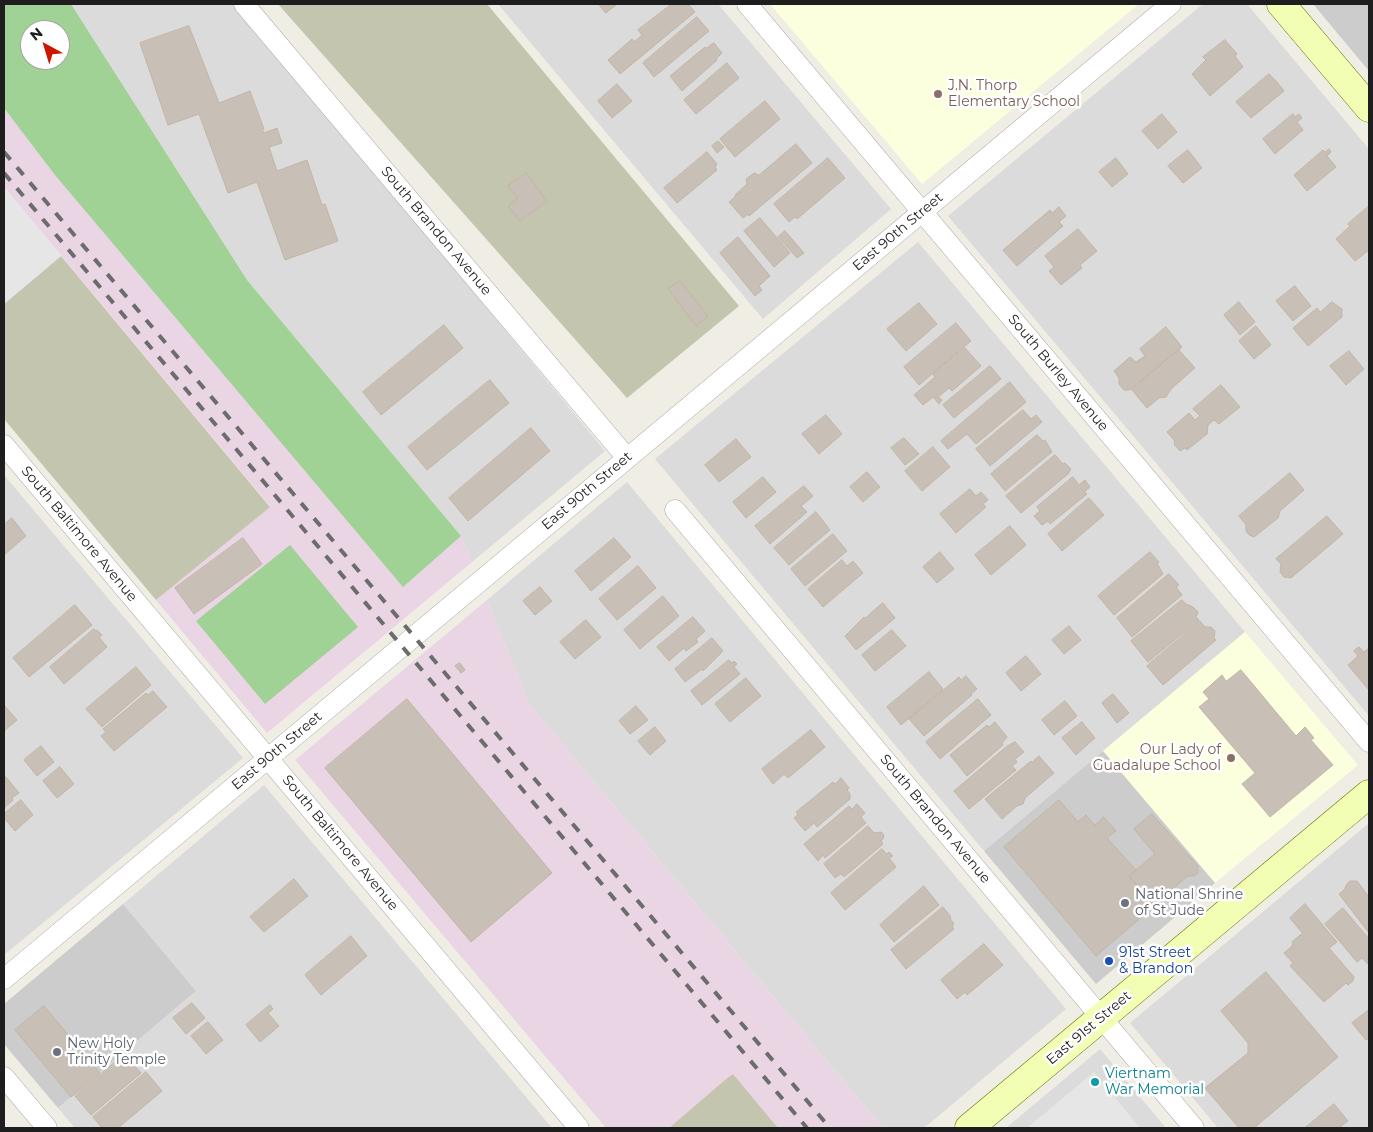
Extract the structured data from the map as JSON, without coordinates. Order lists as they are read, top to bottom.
{
  "streets": {
    "street": [
      "South Brandon Avenue",
      "East 90th Street",
      "South Burley Avenue",
      "South Baltimore Avenue",
      "East 91st Street"
    ]
  },
  "crossings": [
    ["South Brandon Avenue", "East 90th Street"],
    ["South Brandon Avenue", "East 91st Street"],
    ["East 90th Street", "South Burley Avenue"],
    ["East 90th Street", "South Baltimore Avenue"]
  ],
  "places": [
    "J.N. Thorp Elementary School",
    "Our Lady of Guadalupe School",
    "National Shrine of St Jude",
    "91st Street & Brandon",
    "New Holy Trinity Temple",
    "Viertnam War Memorial"
  ],
  "north": "top left"
}
